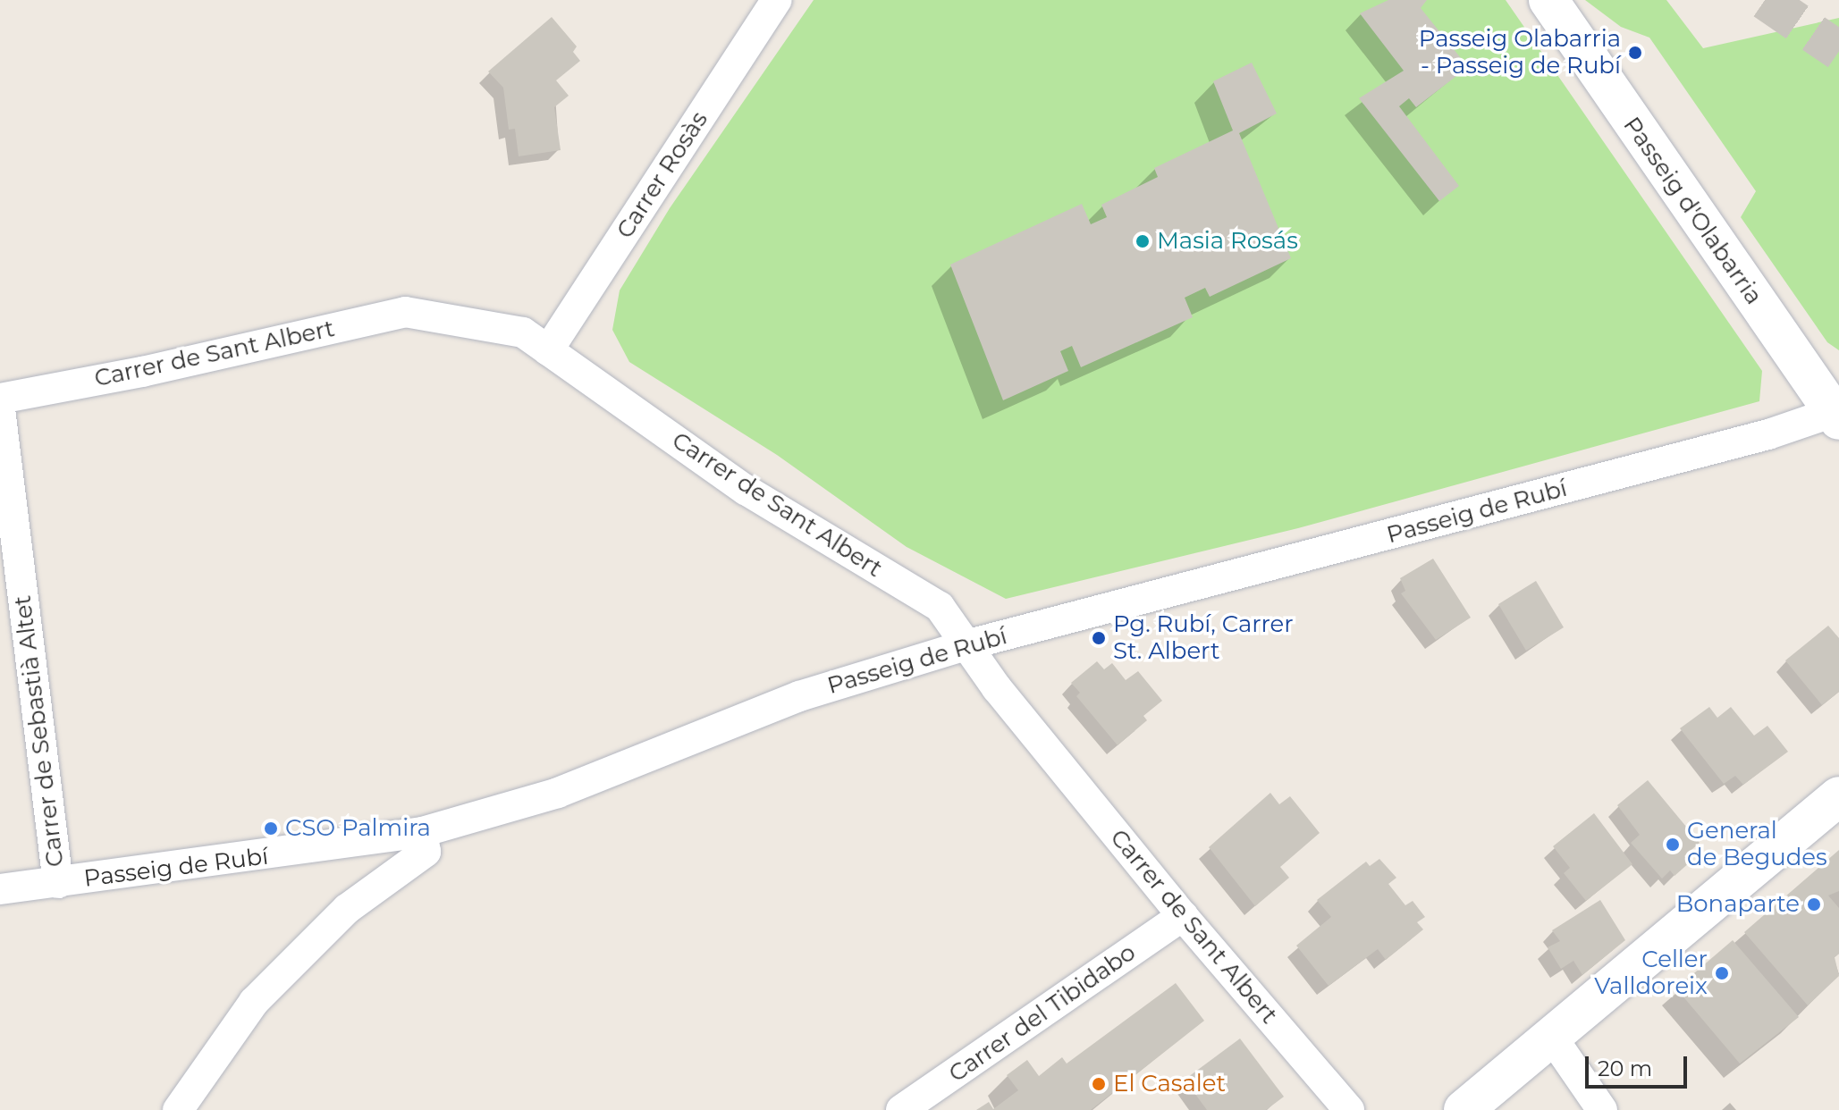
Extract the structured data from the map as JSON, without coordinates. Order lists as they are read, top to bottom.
{
  "streets": {
    "main road": ["Passeig d'Olabarria"],
    "street": [
      "Carrer Rosàs",
      "Carrer de Sant Albert",
      "Passeig de Rubí",
      "Carrer de Sebastià Altet",
      "Carrer del Tibidabo"
    ]
  },
  "crossings": [
    ["Carrer Rosàs", "Carrer de Sant Albert"],
    ["Passeig d'Olabarria", "Passeig de Rubí"],
    ["Carrer de Sant Albert", "Passeig de Rubí"],
    ["Carrer de Sant Albert", "Carrer del Tibidabo"],
    ["Passeig de Rubí", "Carrer de Sebastià Altet"]
  ],
  "places": [
    "Passeig Olabarria - Passeig de Rubí",
    "Masia Rosás",
    "Pg. Rubí, Carrer St. Albert",
    "CSO Palmira",
    "General de Begudes",
    "Bonaparte",
    "Celler Valldoreix",
    "El Casalet"
  ],
  "scale_bar": "20 m"
}
